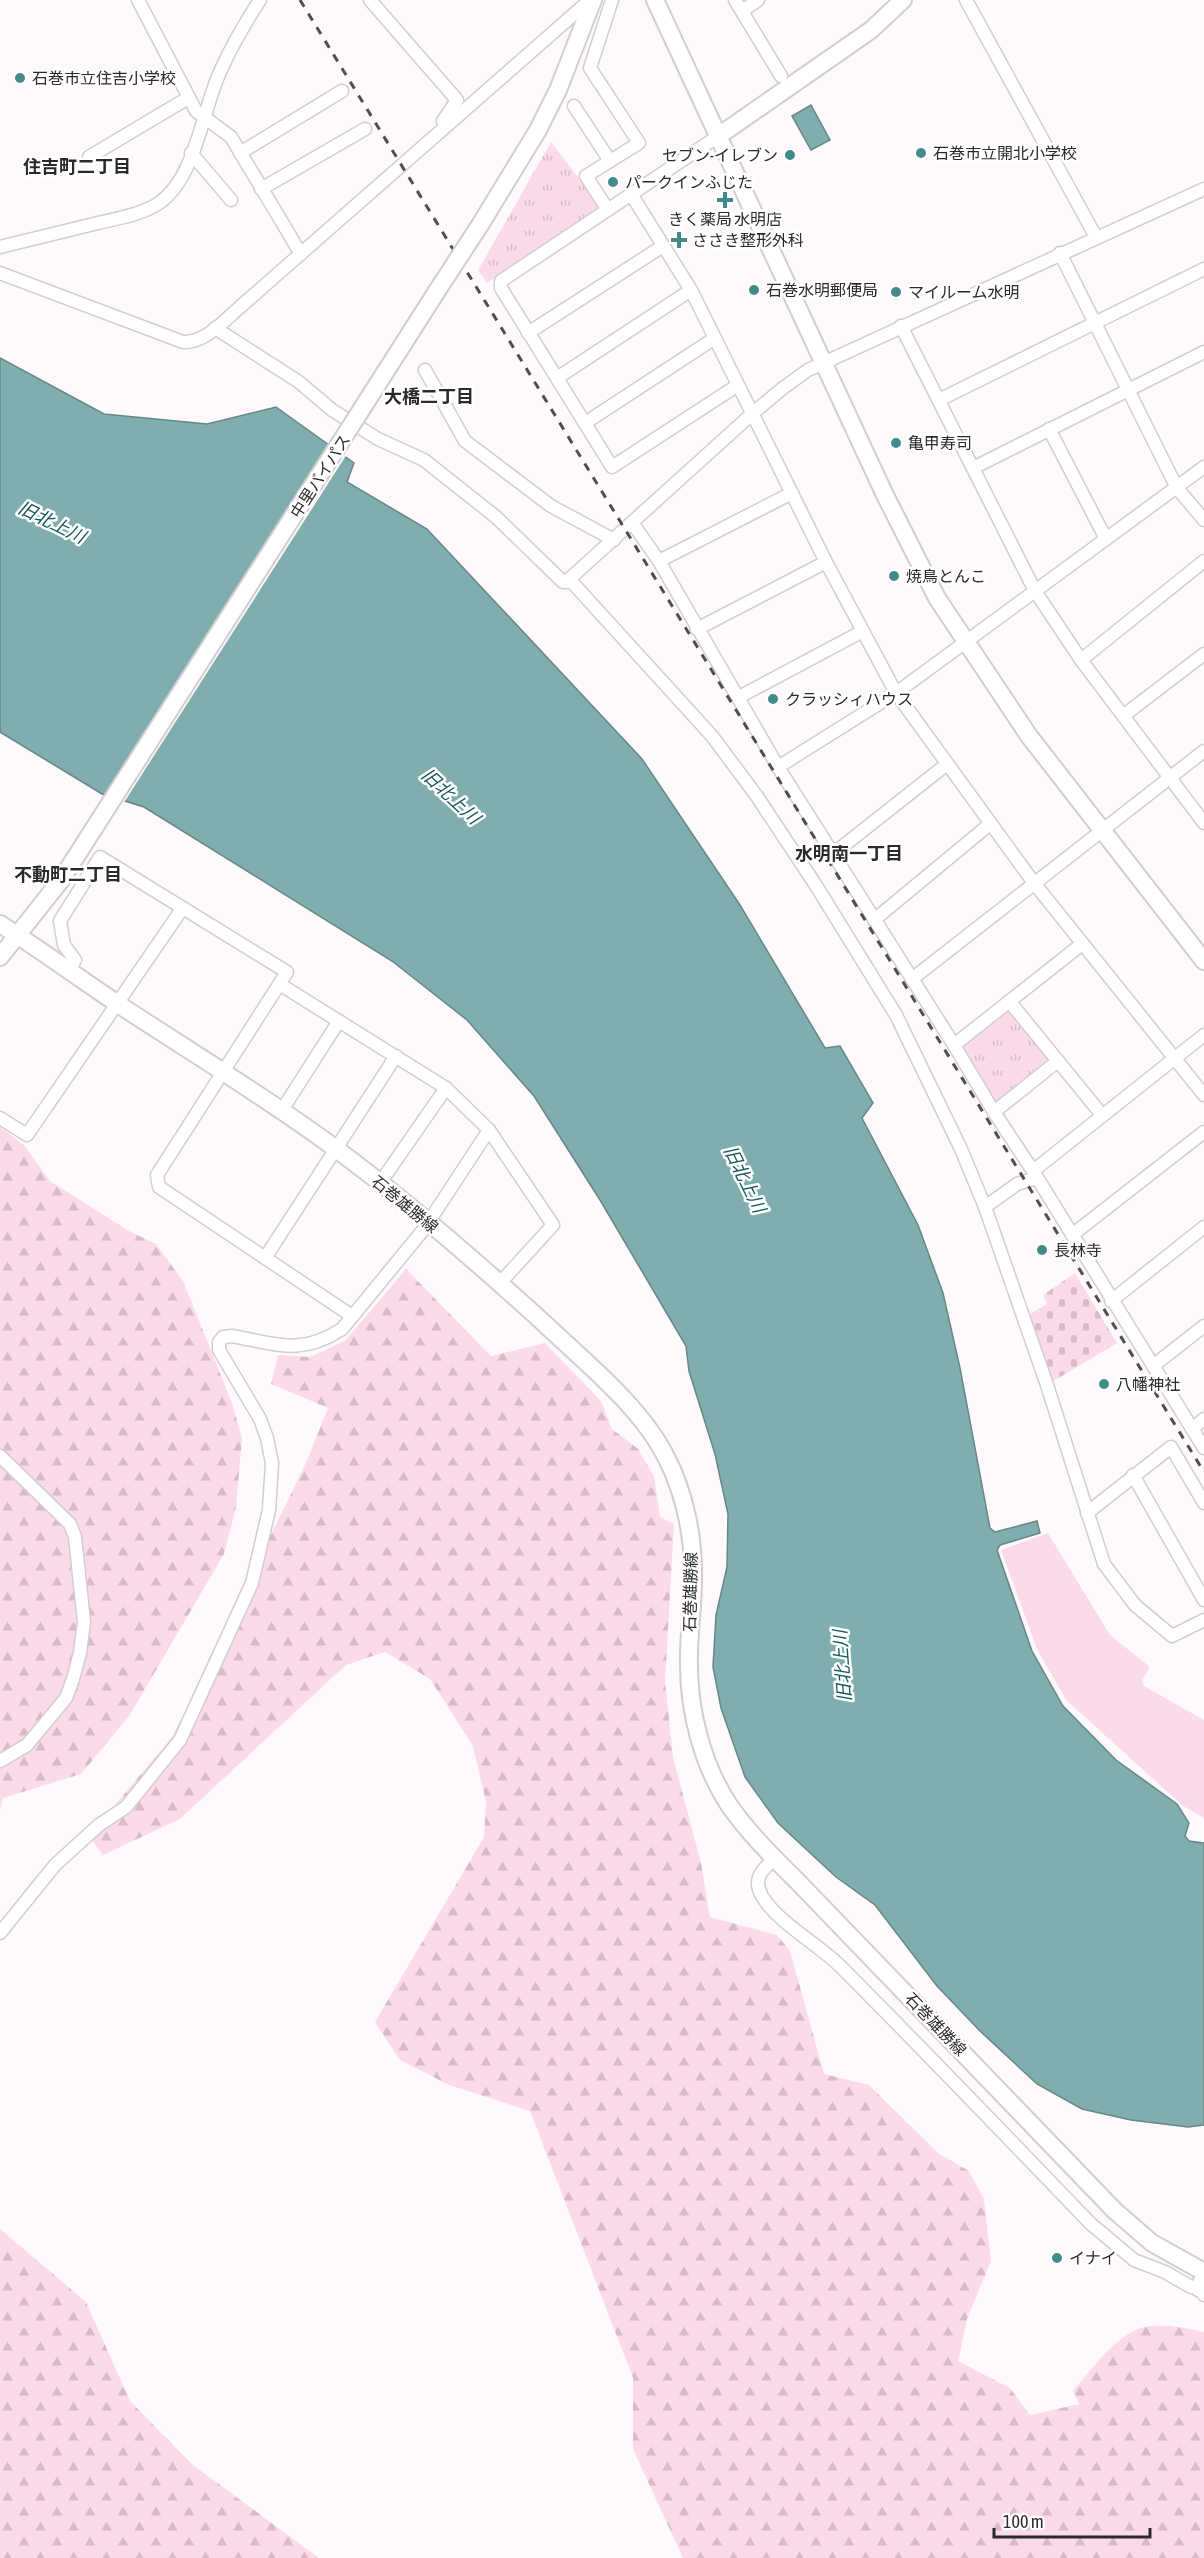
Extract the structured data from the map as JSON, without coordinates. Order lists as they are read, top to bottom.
{
  "streets": {
    "street": ["中里バイパス", "石巻雄勝線"]
  },
  "crossings": [
    ["中里バイパス", "石巻雄勝線"]
  ],
  "districts": [
    "住吉町二丁目",
    "大橋二丁目",
    "水明南一丁目",
    "不動町二丁目"
  ],
  "water": ["旧北上川"],
  "places": {
    "other": [
      "石巻市立住吉小学校",
      "石巻市立開北小学校",
      "セブン-イレブン",
      "パークインふじた",
      "石巻水明郵便局",
      "マイルーム水明",
      "亀甲寿司",
      "焼鳥とんこ",
      "クラッシィハウス",
      "長林寺",
      "八幡神社",
      "イナイ"
    ],
    "health": ["きく薬局 水明店", "ささき整形外科"]
  },
  "scale_bar": "100 m"
}
